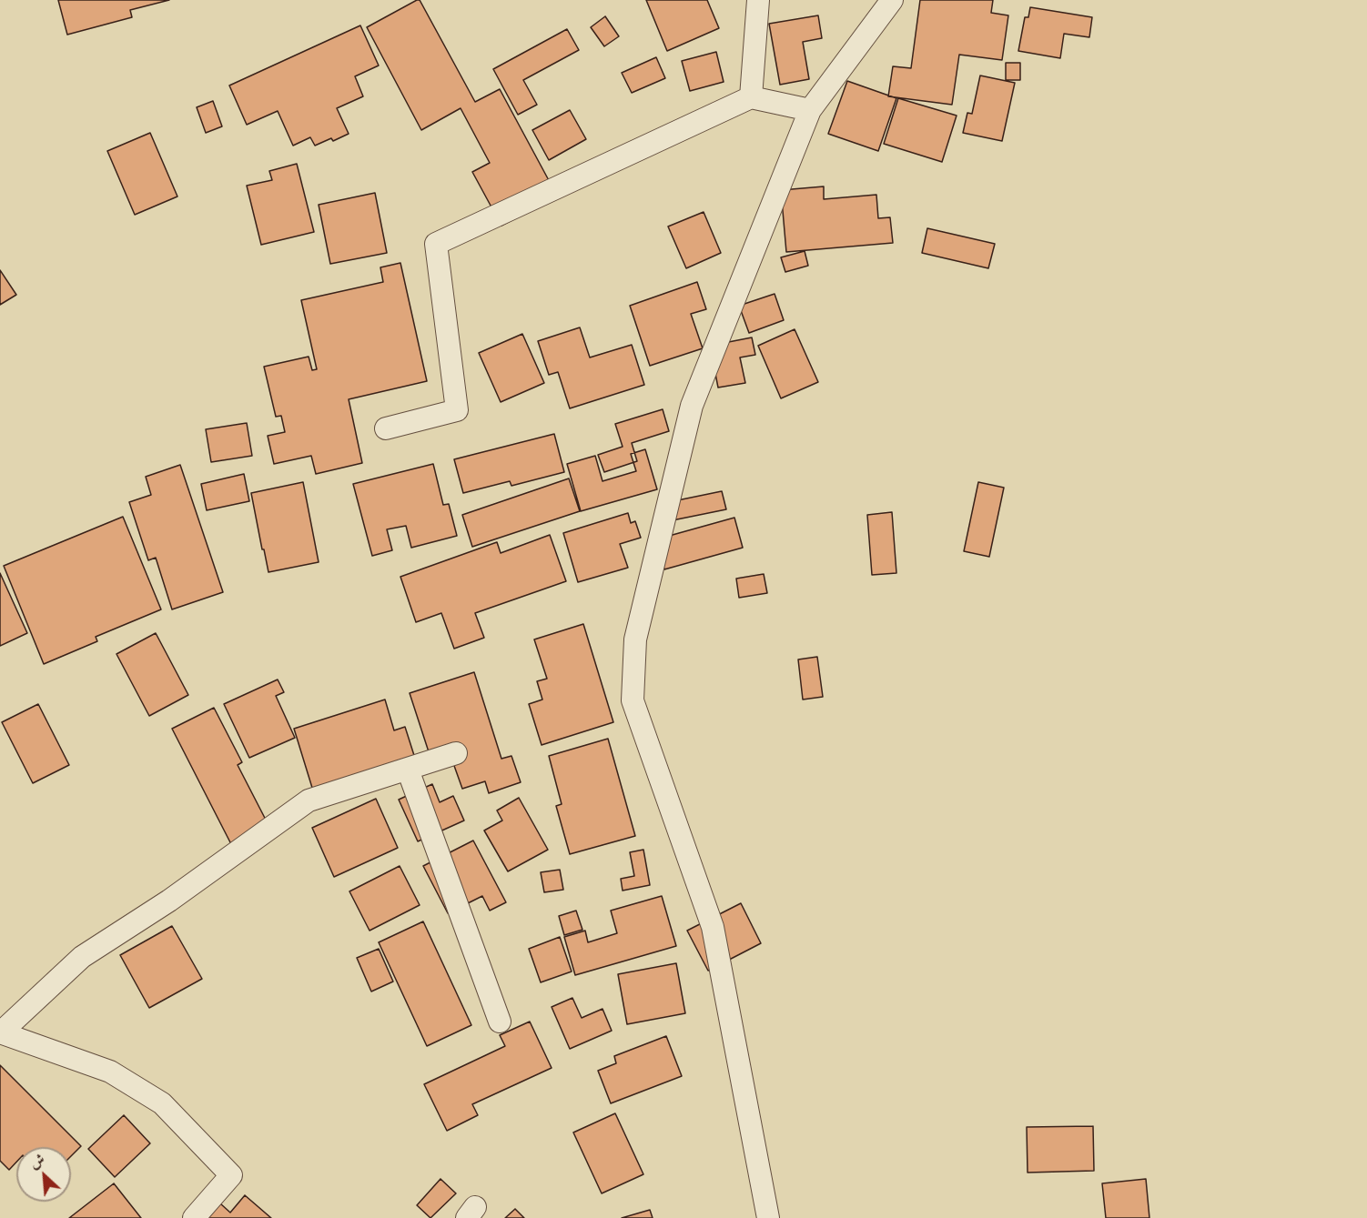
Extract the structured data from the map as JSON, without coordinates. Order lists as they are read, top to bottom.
{
  "north": "top left"
}
